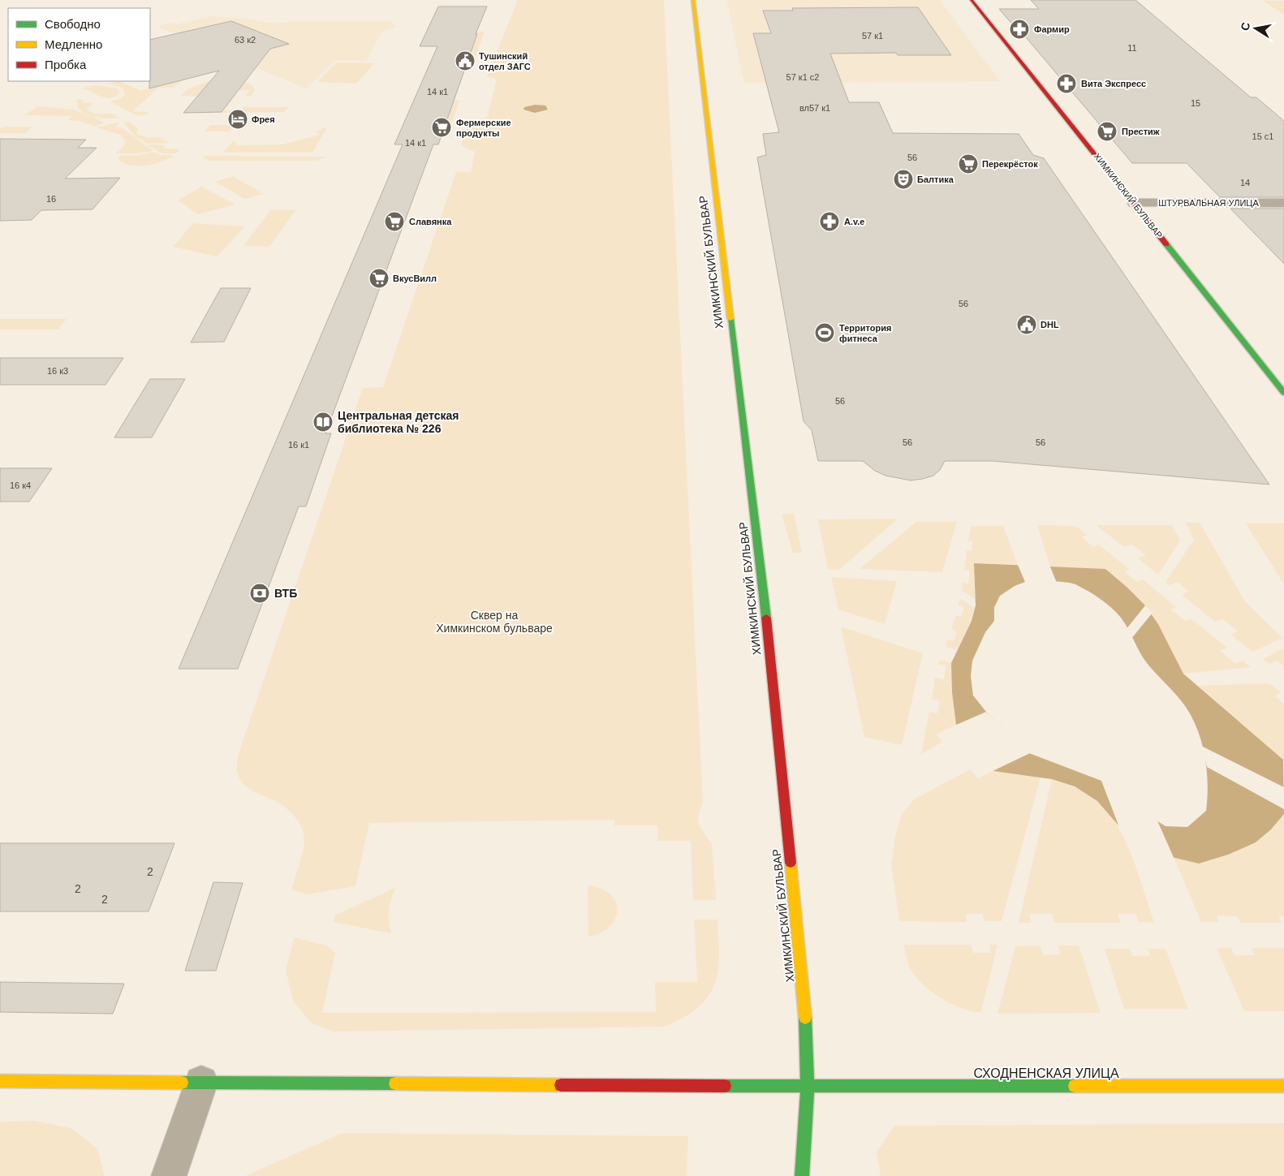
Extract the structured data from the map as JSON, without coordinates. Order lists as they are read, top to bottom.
{
  "streets": {
    "main road": ["ХИМКИНСКИЙ БУЛЬВАР", "СХОДНЕНСКАЯ УЛИЦА"],
    "street": ["ШТУРВАЛЬНАЯ УЛИЦА"]
  },
  "crossings": [
    ["ХИМКИНСКИЙ БУЛЬВАР", "ШТУРВАЛЬНАЯ УЛИЦА"],
    ["ХИМКИНСКИЙ БУЛЬВАР", "СХОДНЕНСКАЯ УЛИЦА"]
  ],
  "parks": ["Сквер на Химкинском бульваре"],
  "places": {
    "pharmacy": ["Фармир", "Вита Экспресс", "A.v.e"],
    "public building": ["Тушинский отдел ЗАГС", "DHL"],
    "hotel": ["Фрея"],
    "supermarket": [
      "Фермерские продукты",
      "Престиж",
      "Перекрёсток",
      "Славянка",
      "ВкусВилл"
    ],
    "theatre": ["Балтика"],
    "sports": ["Территория фитнеса"],
    "library": ["Центральная детская библиотека № 226"],
    "bank": ["ВТБ"]
  },
  "house_numbers": [
    "57 к1",
    "63 к2",
    "11",
    "57 к1 с2",
    "14 к1",
    "15",
    "вл57 к1",
    "15 с1",
    "14 к1",
    "56",
    "14",
    "16",
    "56",
    "16 к3",
    "56",
    "56",
    "56",
    "16 к1",
    "16 к4",
    "2",
    "2",
    "2"
  ],
  "legend": ["Свободно", "Медленно", "Пробка"],
  "north": "left"
}
